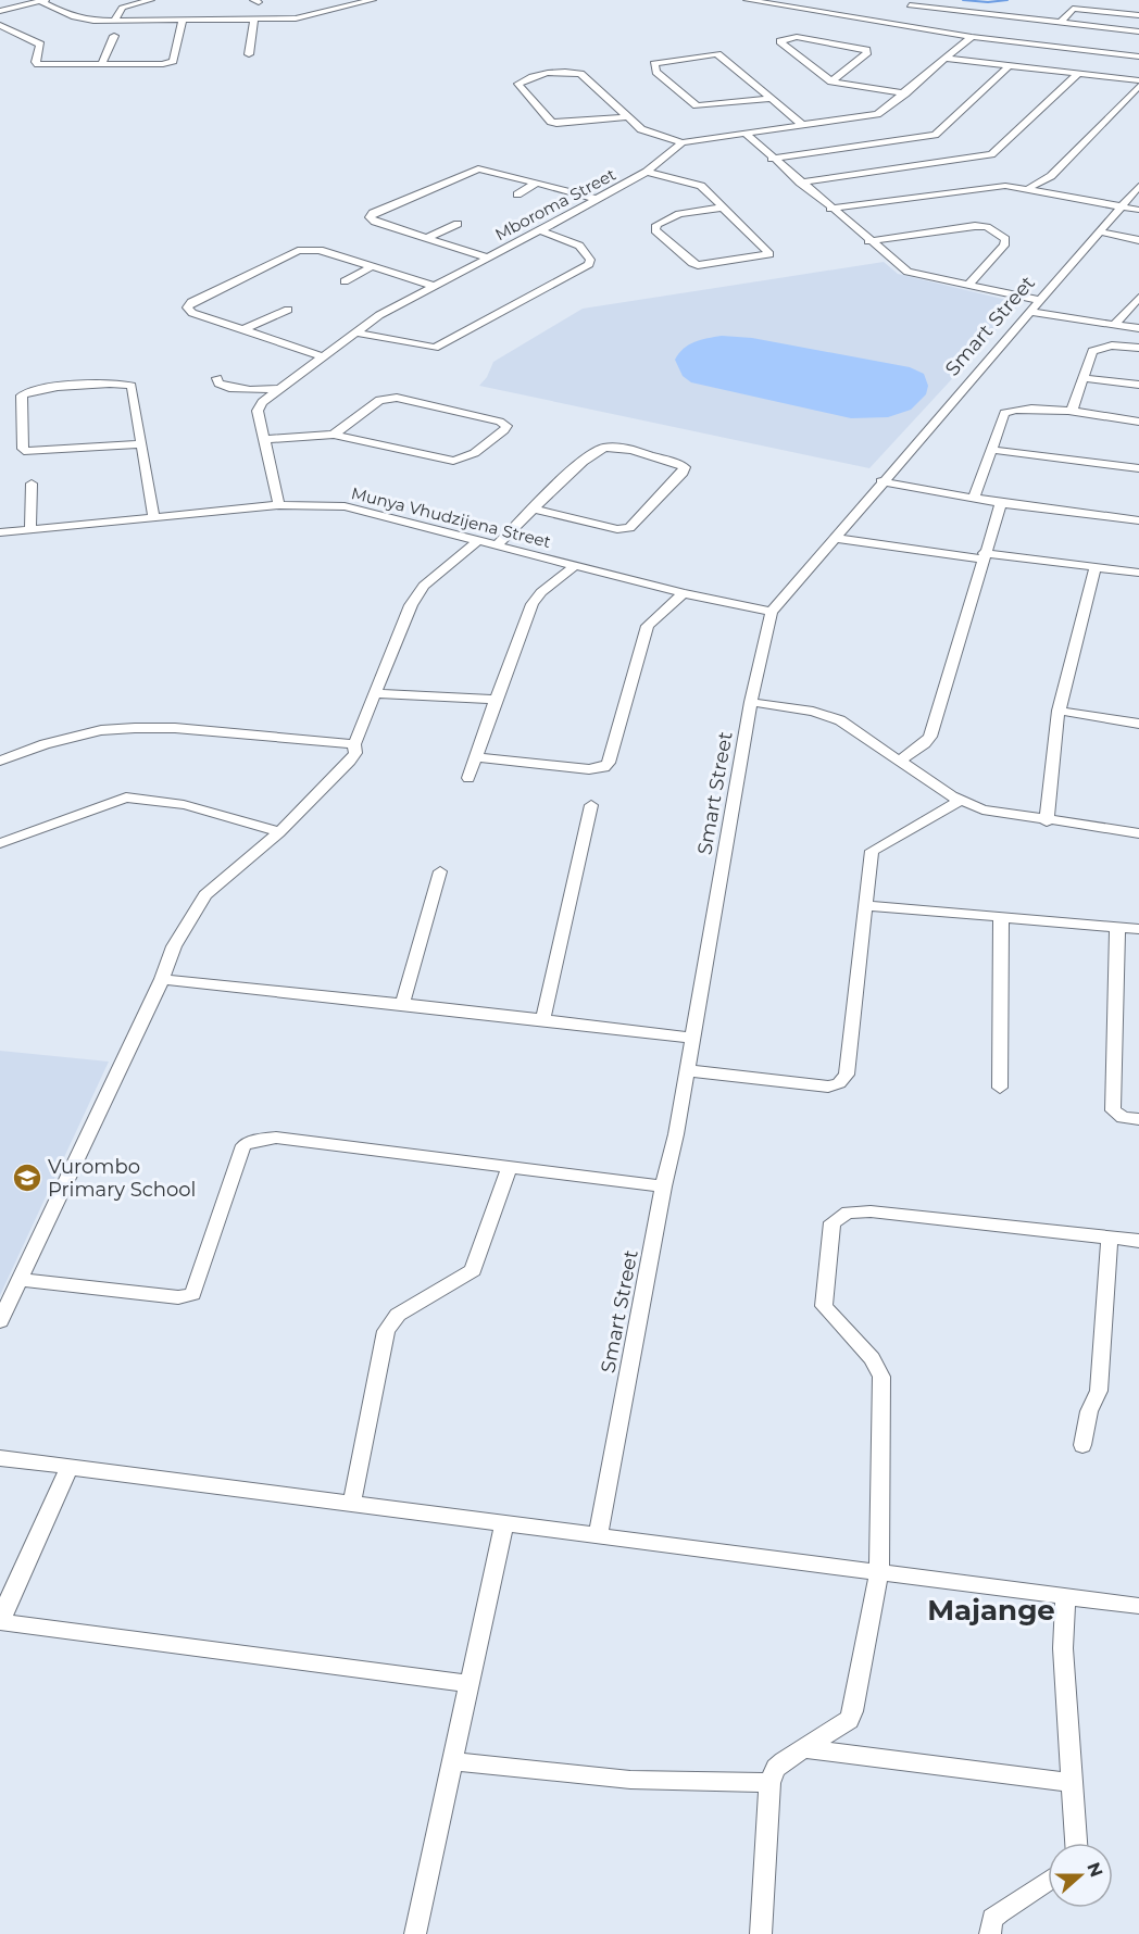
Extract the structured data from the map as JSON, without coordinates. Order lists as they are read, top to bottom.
{
  "streets": {
    "street": ["Mboroma Street", "Smart Street", "Munya Vhudzijena Street"]
  },
  "crossings": [
    ["Mboroma Street", "Munya Vhudzijena Street"],
    ["Smart Street", "Munya Vhudzijena Street"]
  ],
  "districts": ["Majange"],
  "places": {
    "school or university": ["Vurombo Primary School"]
  },
  "north": "right"
}
